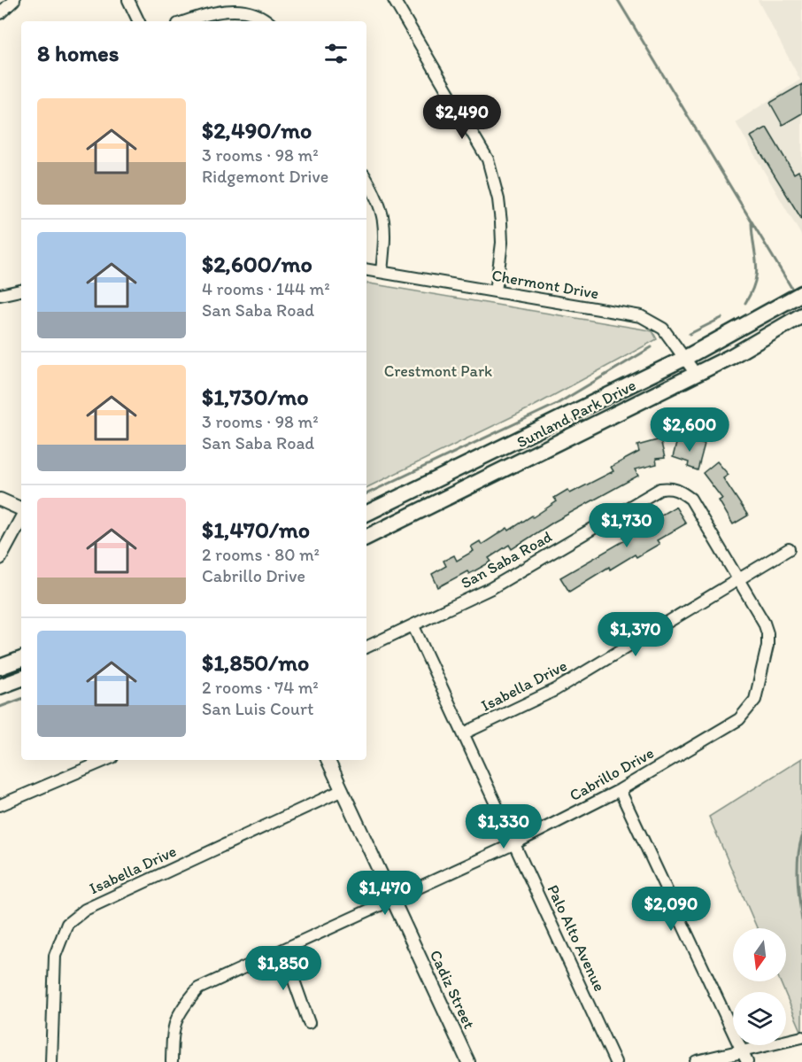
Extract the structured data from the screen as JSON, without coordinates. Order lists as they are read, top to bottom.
{
  "streets": {
    "main road": ["Sunland Park Drive"],
    "street": [
      "Chermont Drive",
      "San Saba Road",
      "Isabella Drive",
      "Cabrillo Drive",
      "Palo Alto Avenue",
      "Cadiz Street"
    ]
  },
  "crossings": [
    ["Chermont Drive", "Sunland Park Drive"],
    ["San Saba Road", "Isabella Drive"],
    ["San Saba Road", "Cabrillo Drive"],
    ["San Saba Road", "Palo Alto Avenue"],
    ["Isabella Drive", "Cabrillo Drive"],
    ["Isabella Drive", "Palo Alto Avenue"],
    ["Isabella Drive", "Cadiz Street"],
    ["Cabrillo Drive", "Palo Alto Avenue"],
    ["Cabrillo Drive", "Cadiz Street"]
  ],
  "parks": ["Crestmont Park"],
  "north": "bottom",
  "page": {
    "heading": "8 homes",
    "list": [
      {
        "name": "$2,490/mo",
        "note": "3 rooms · 98 m² · Ridgemont Drive"
      },
      {
        "name": "$2,600/mo",
        "note": "4 rooms · 144 m² · San Saba Road"
      },
      {
        "name": "$1,730/mo",
        "note": "3 rooms · 98 m² · San Saba Road"
      },
      {
        "name": "$1,470/mo",
        "note": "2 rooms · 80 m² · Cabrillo Drive"
      },
      {
        "name": "$1,850/mo",
        "note": "2 rooms · 74 m² · San Luis Court"
      }
    ],
    "price": [
      "$2,490",
      "$2,600",
      "$1,730",
      "$1,370",
      "$1,330",
      "$1,470",
      "$2,090",
      "$1,850"
    ]
  }
}
